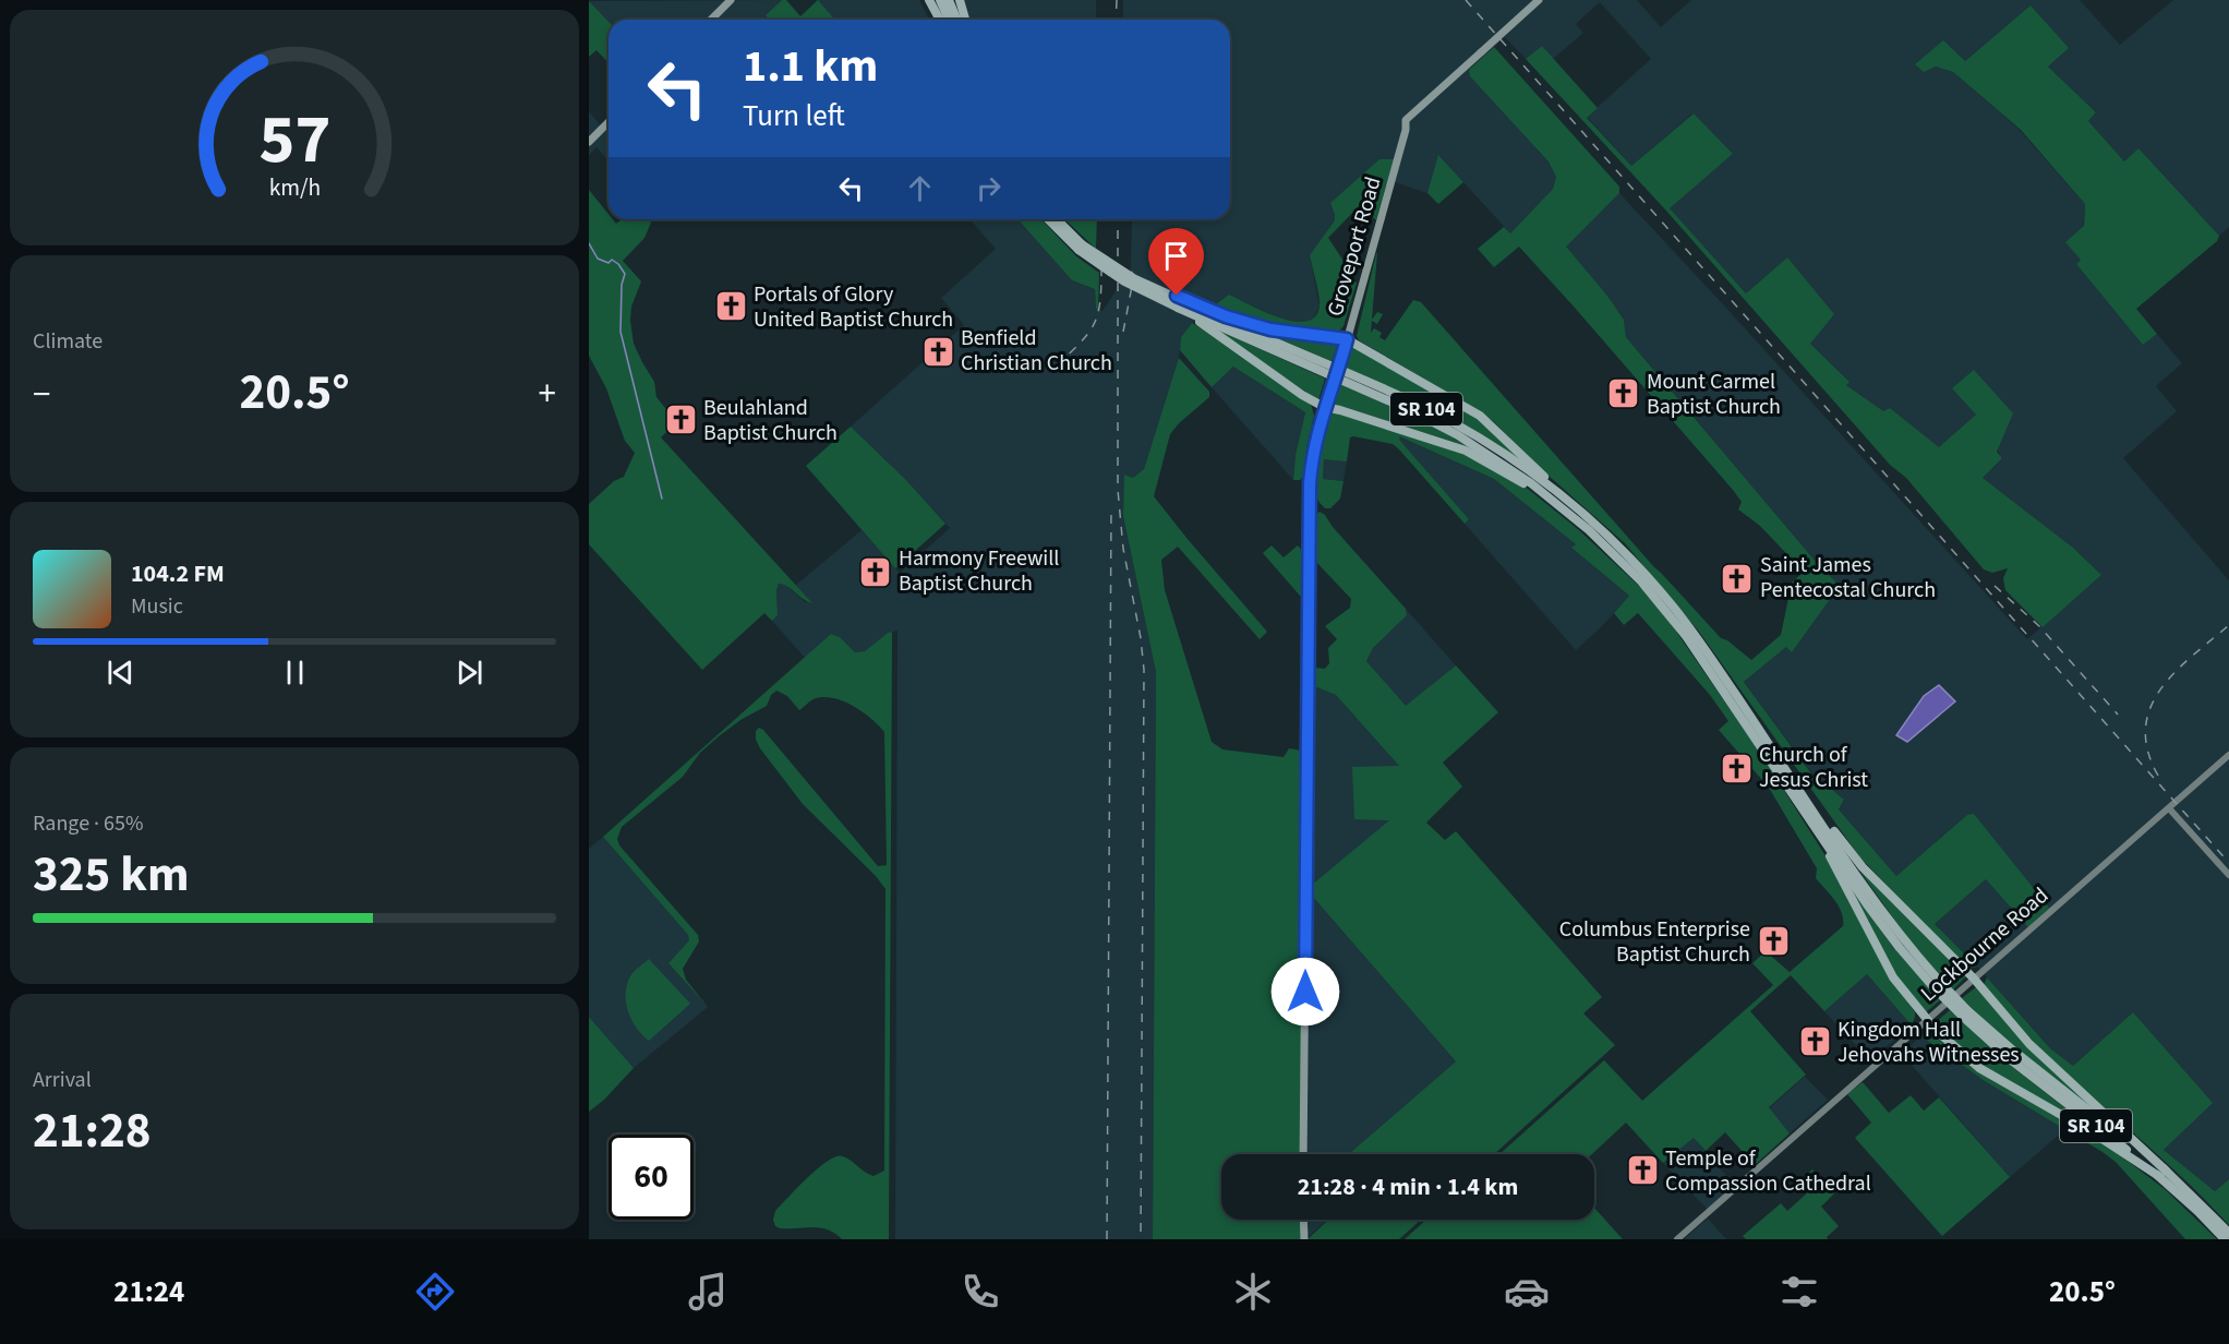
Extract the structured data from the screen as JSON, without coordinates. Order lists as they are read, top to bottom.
{
  "streets": {
    "highway": ["SR 104"],
    "main road": ["Groveport Road", "Lockbourne Road"]
  },
  "places": {
    "church": [
      "Portals of Glory United Baptist Church",
      "Benfield Christian Church",
      "Mount Carmel Baptist Church",
      "Beulahland Baptist Church",
      "Harmony Freewill Baptist Church",
      "Saint James Pentecostal Church",
      "Church of Jesus Christ",
      "Columbus Enterprise Baptist Church",
      "Kingdom Hall Jehovahs Witnesses",
      "Temple of Compassion Cathedral"
    ]
  },
  "page": {
    "turn": ["1.1 km", "Turn left"],
    "tile": [
      "Climate",
      ["Range · 65%", "325 km"],
      ["Arrival", "21:28"]
    ],
    "heat": ["−", "20.5°", "+"],
    "song": ["104.2 FM", "Music"],
    "limit": "60",
    "trip": "21:28 · 4 min · 1.4 km",
    "tabs": ["21:24", "20.5°"],
    "gauge": ["57", "km/h"]
  }
}
